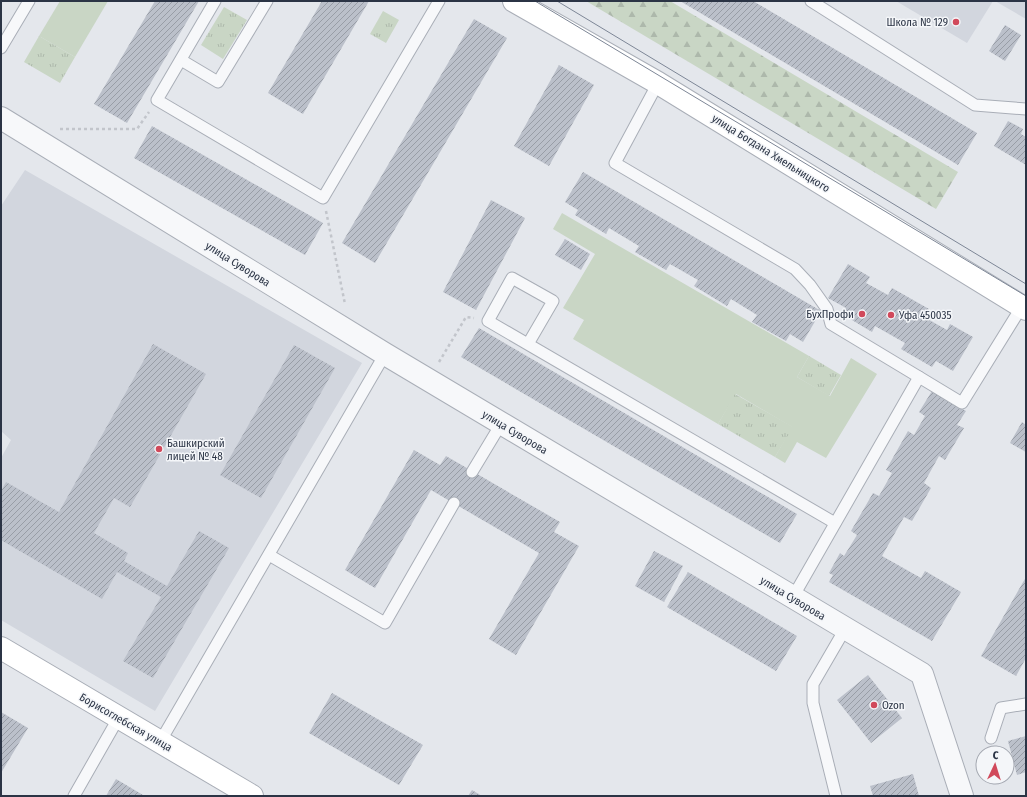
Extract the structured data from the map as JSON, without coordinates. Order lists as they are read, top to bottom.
{
  "streets": {
    "main road": ["улица Богдана Хмельницкого", "Борисоглебская улица"],
    "street": ["улица Суворова"]
  },
  "places": [
    "Школа № 129",
    "БухПрофи",
    "Уфа 450035",
    "Башкирский лицей № 48",
    "Ozon"
  ],
  "north": "top"
}
